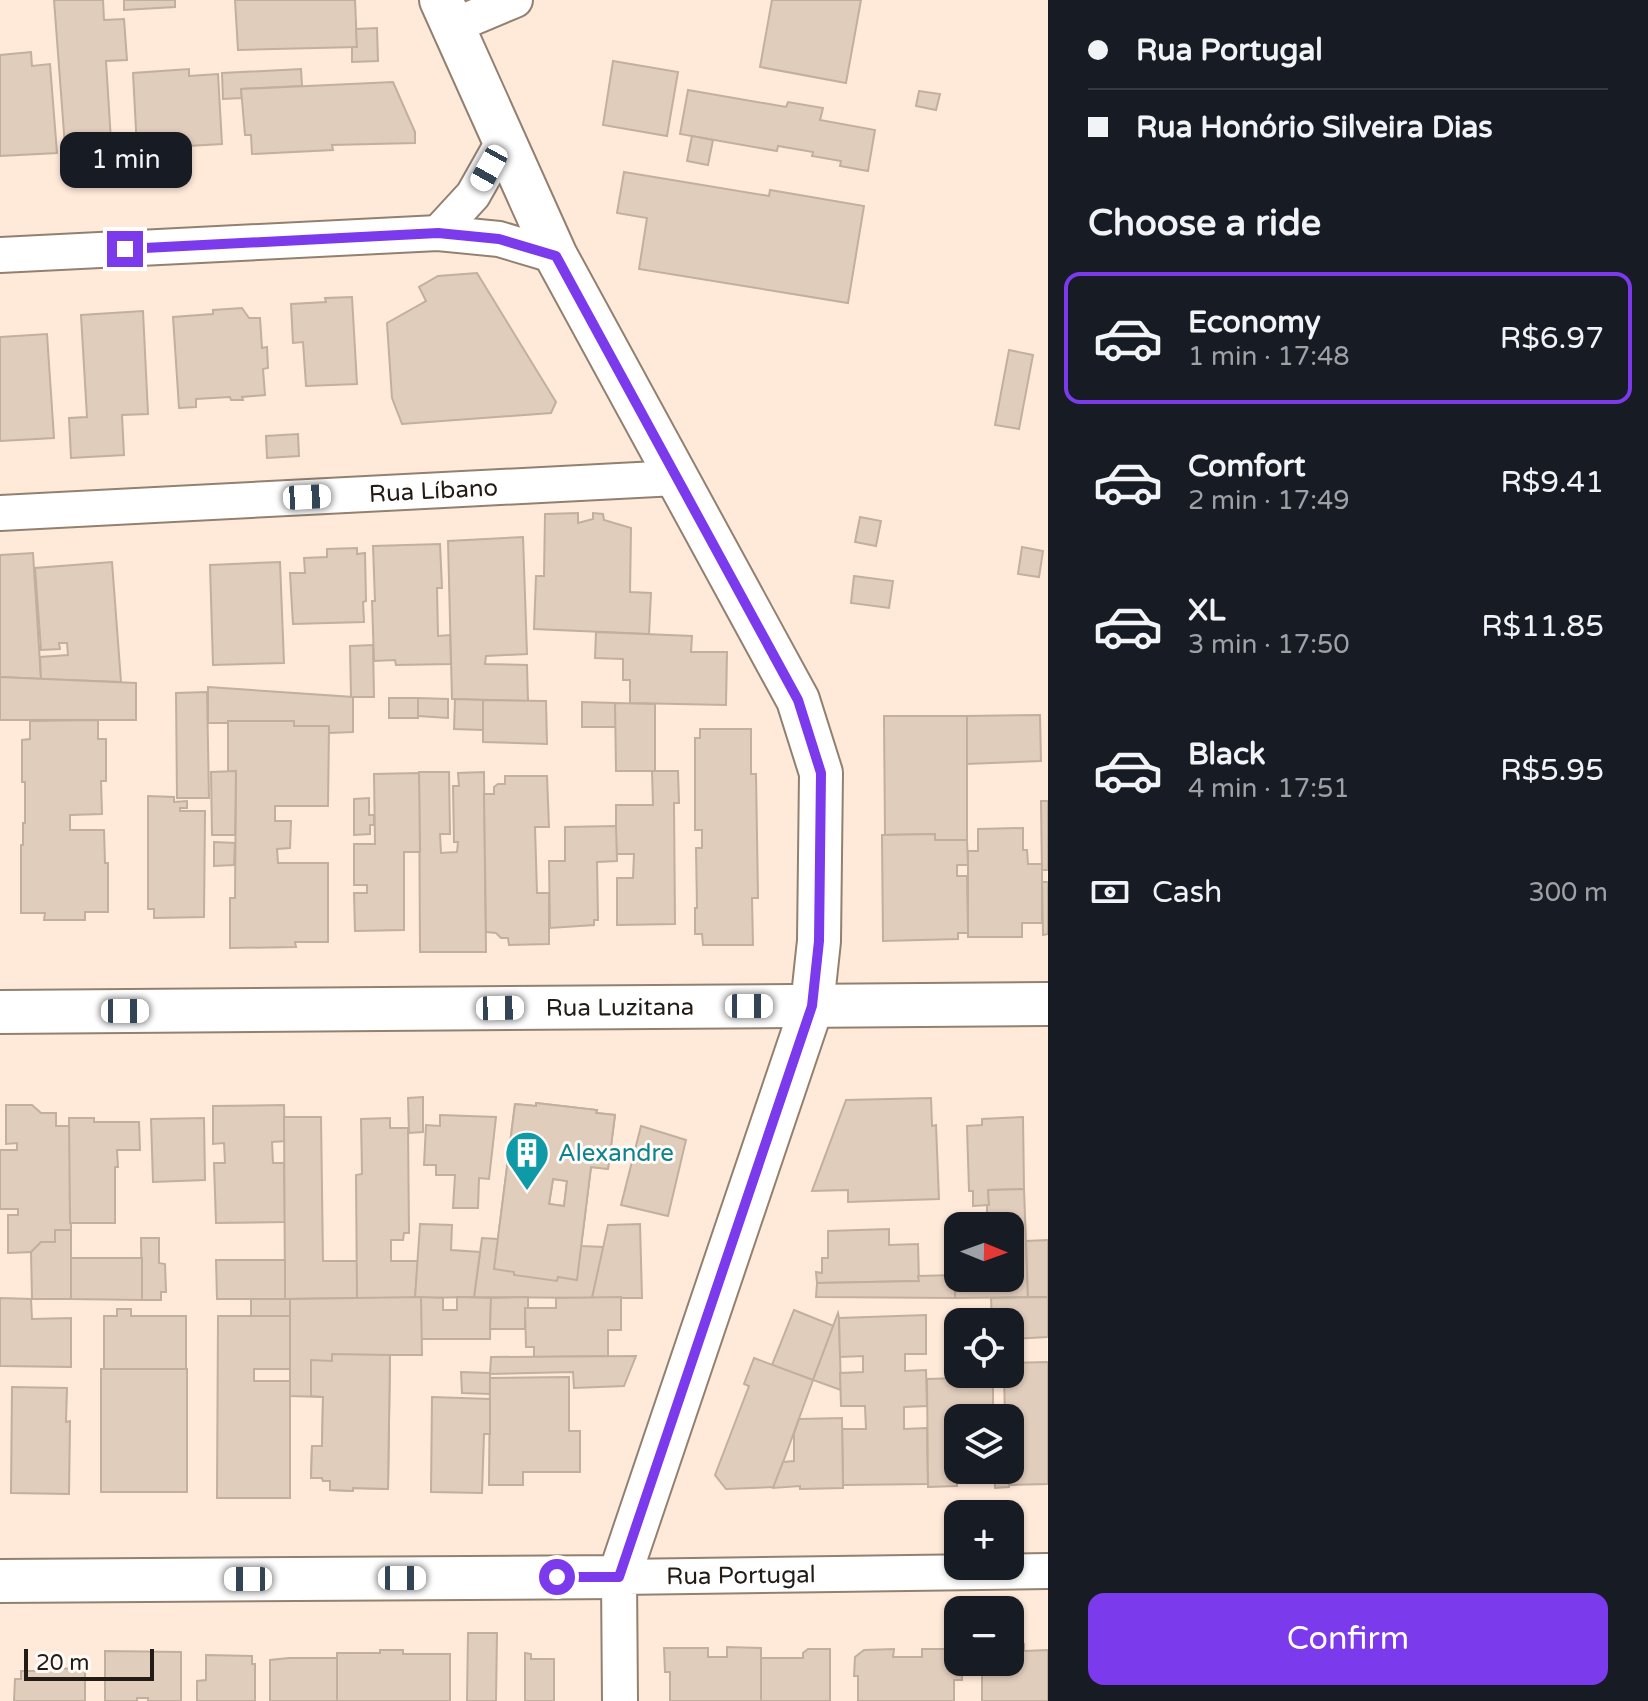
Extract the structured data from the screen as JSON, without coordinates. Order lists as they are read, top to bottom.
{
  "streets": {
    "street": ["Rua Líbano", "Rua Luzitana", "Rua Portugal"]
  },
  "places": {
    "building": ["Alexandre"]
  },
  "scale_bar": "20 m",
  "north": "right",
  "page": {
    "banner": ["Rua Portugal", "Rua Honório Silveira Dias"],
    "bubble": "1 min",
    "heading": "Choose a ride",
    "list": [
      {
        "name": "Economy",
        "note": "1 min · 17:48",
        "value": "R$6.97"
      },
      {
        "name": "Comfort",
        "note": "2 min · 17:49",
        "value": "R$9.41"
      },
      {
        "name": "XL",
        "note": "3 min · 17:50",
        "value": "R$11.85"
      },
      {
        "name": "Black",
        "note": "4 min · 17:51",
        "value": "R$5.95"
      }
    ],
    "pay": ["Cash", "300 m"],
    "map_buttons": ["+", "−"],
    "buttons": "Confirm",
    "scale": "20 m"
  }
}
